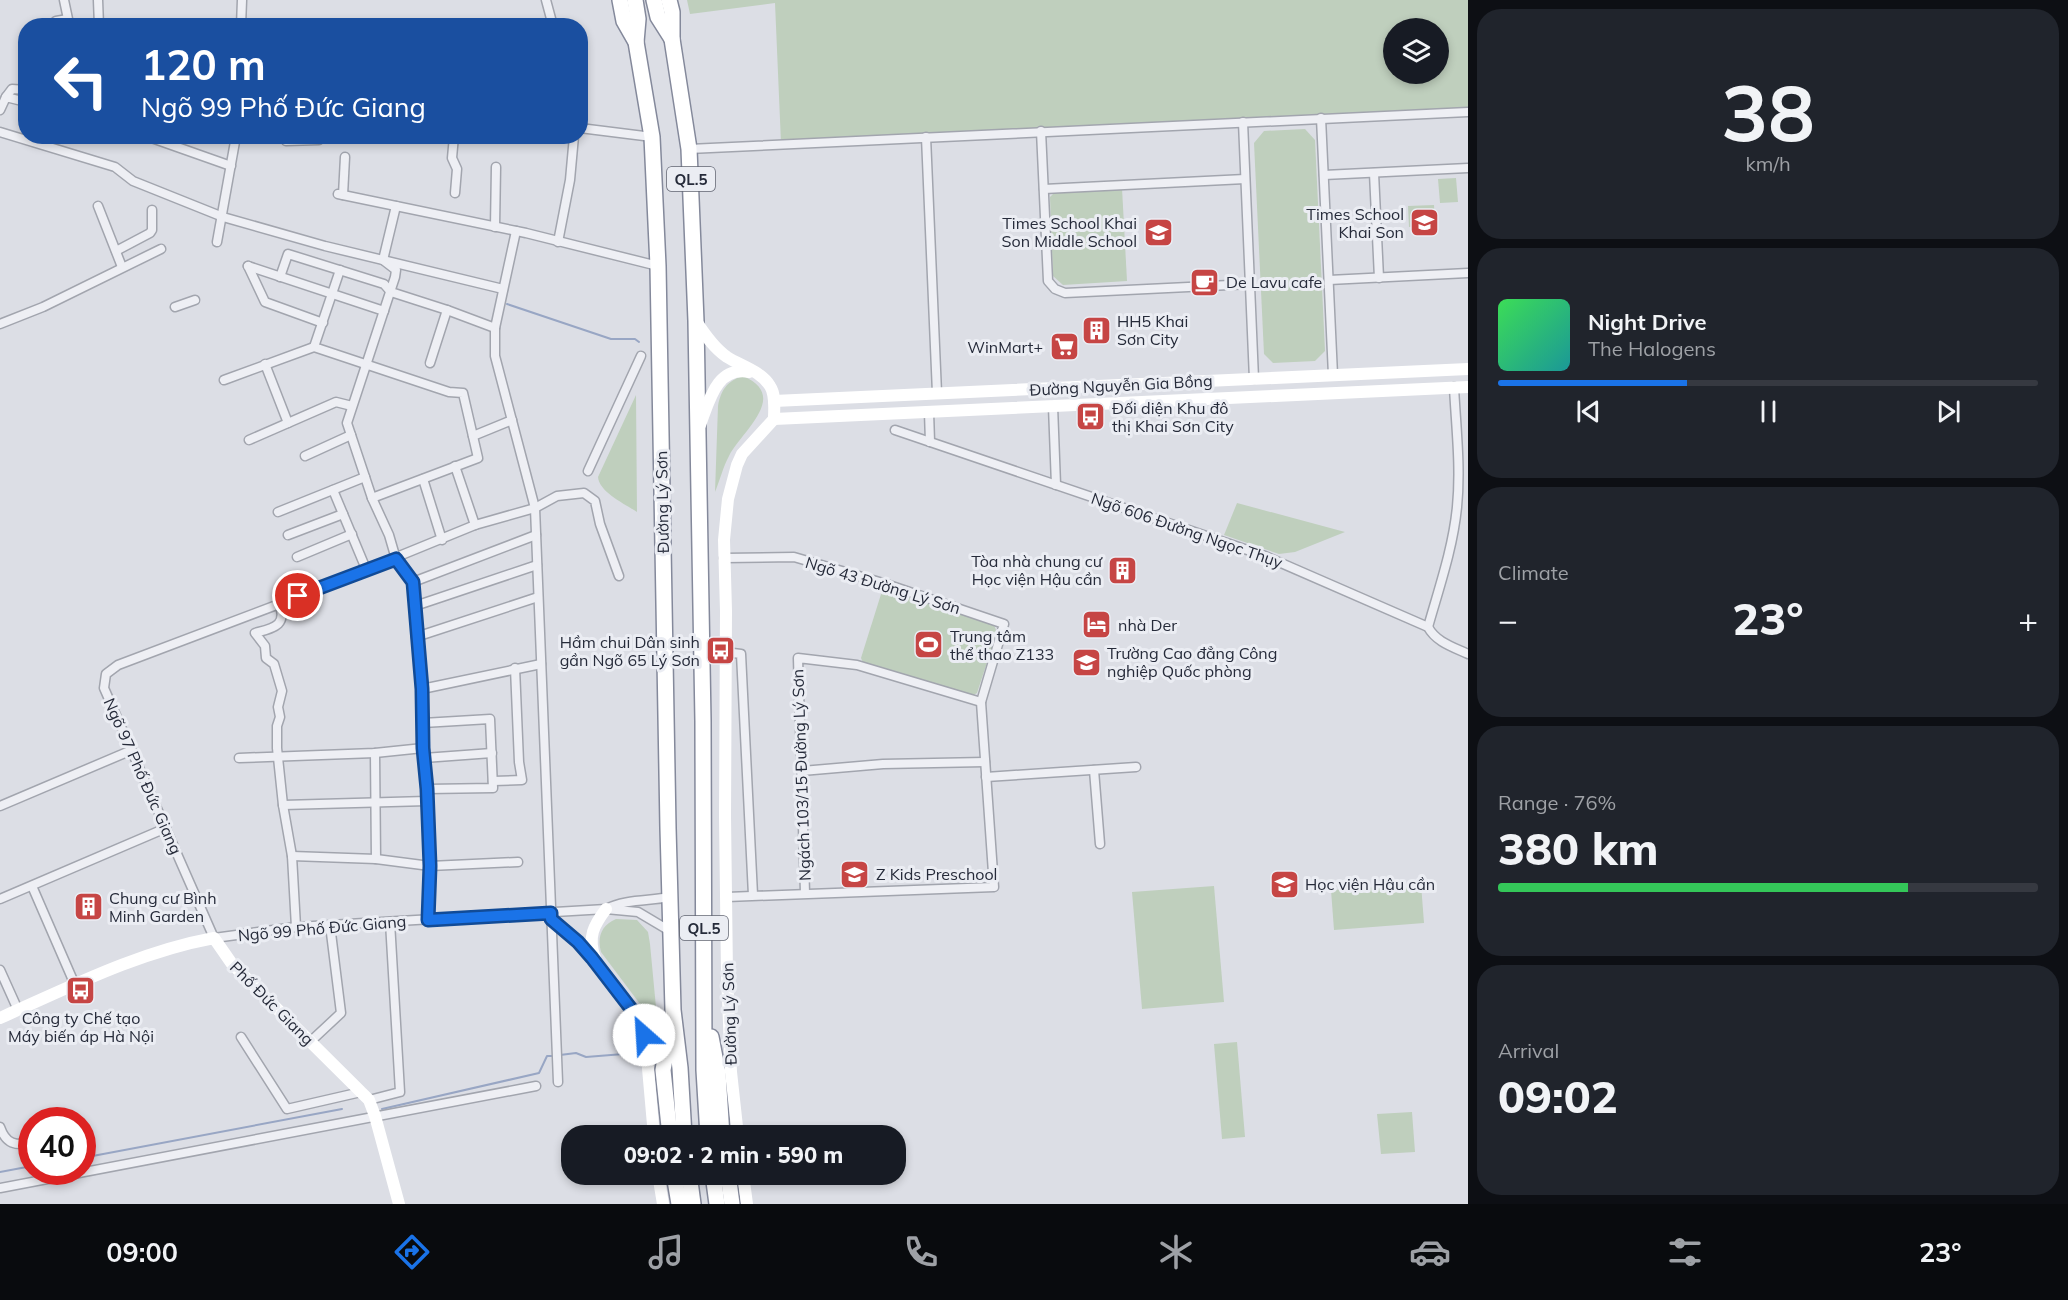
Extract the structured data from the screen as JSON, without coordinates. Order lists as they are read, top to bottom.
{
  "streets": {
    "highway": ["QL.5", "Đường Lý Sơn"],
    "street": [
      "Đường Nguyễn Gia Bồng",
      "Ngõ 606 Đường Ngọc Thụy",
      "Ngõ 43 Đường Lý Sơn",
      "Ngách 103/15 Đường Lý Sơn",
      "Ngõ 97 Phố Đức Giang",
      "Ngõ 99 Phố Đức Giang",
      "Phố Đức Giang"
    ]
  },
  "crossings": [
    ["QL.5", "Đường Lý Sơn"],
    ["Đường Nguyễn Gia Bồng", "Đường Lý Sơn"],
    ["Đường Lý Sơn", "Ngõ 43 Đường Lý Sơn"],
    ["Ngõ 43 Đường Lý Sơn", "Ngách 103/15 Đường Lý Sơn"],
    ["Ngõ 97 Phố Đức Giang", "Ngõ 99 Phố Đức Giang"],
    ["Ngõ 97 Phố Đức Giang", "Phố Đức Giang"],
    ["Ngõ 99 Phố Đức Giang", "Phố Đức Giang"]
  ],
  "places": {
    "school or university": [
      "Times School Khai Son",
      "Times School Khai Son Middle School",
      "Trường Cao đẳng Công nghiệp Quốc phòng",
      "Z Kids Preschool",
      "Học viện Hậu cần"
    ],
    "cafe": ["De Lavu cafe"],
    "building": ["HH5 Khai Sơn City", "Tòa nhà chung cư Học viện Hậu cần", "Chung cư Bình Minh Garden"],
    "supermarket": ["WinMart+"],
    "bus stop": ["Đối diện Khu đô thị Khai Sơn City", "Hầm chui Dân sinh gần Ngõ 65 Lý Sơn", "Công ty Chế tạo Máy biến áp Hà Nội"],
    "hotel": ["nhà Der"],
    "sports": ["Trung tâm thể thao Z133"]
  },
  "page": {
    "tile": [
      ["38", "km/h"],
      "Climate",
      ["Range · 76%", "380 km"],
      ["Arrival", "09:02"]
    ],
    "turn": ["120 m", "Ngõ 99 Phố Đức Giang"],
    "song": ["Night Drive", "The Halogens"],
    "heat": ["−", "23°", "+"],
    "limit": "40",
    "trip": "09:02 · 2 min · 590 m",
    "tabs": ["09:00", "23°"]
  }
}
